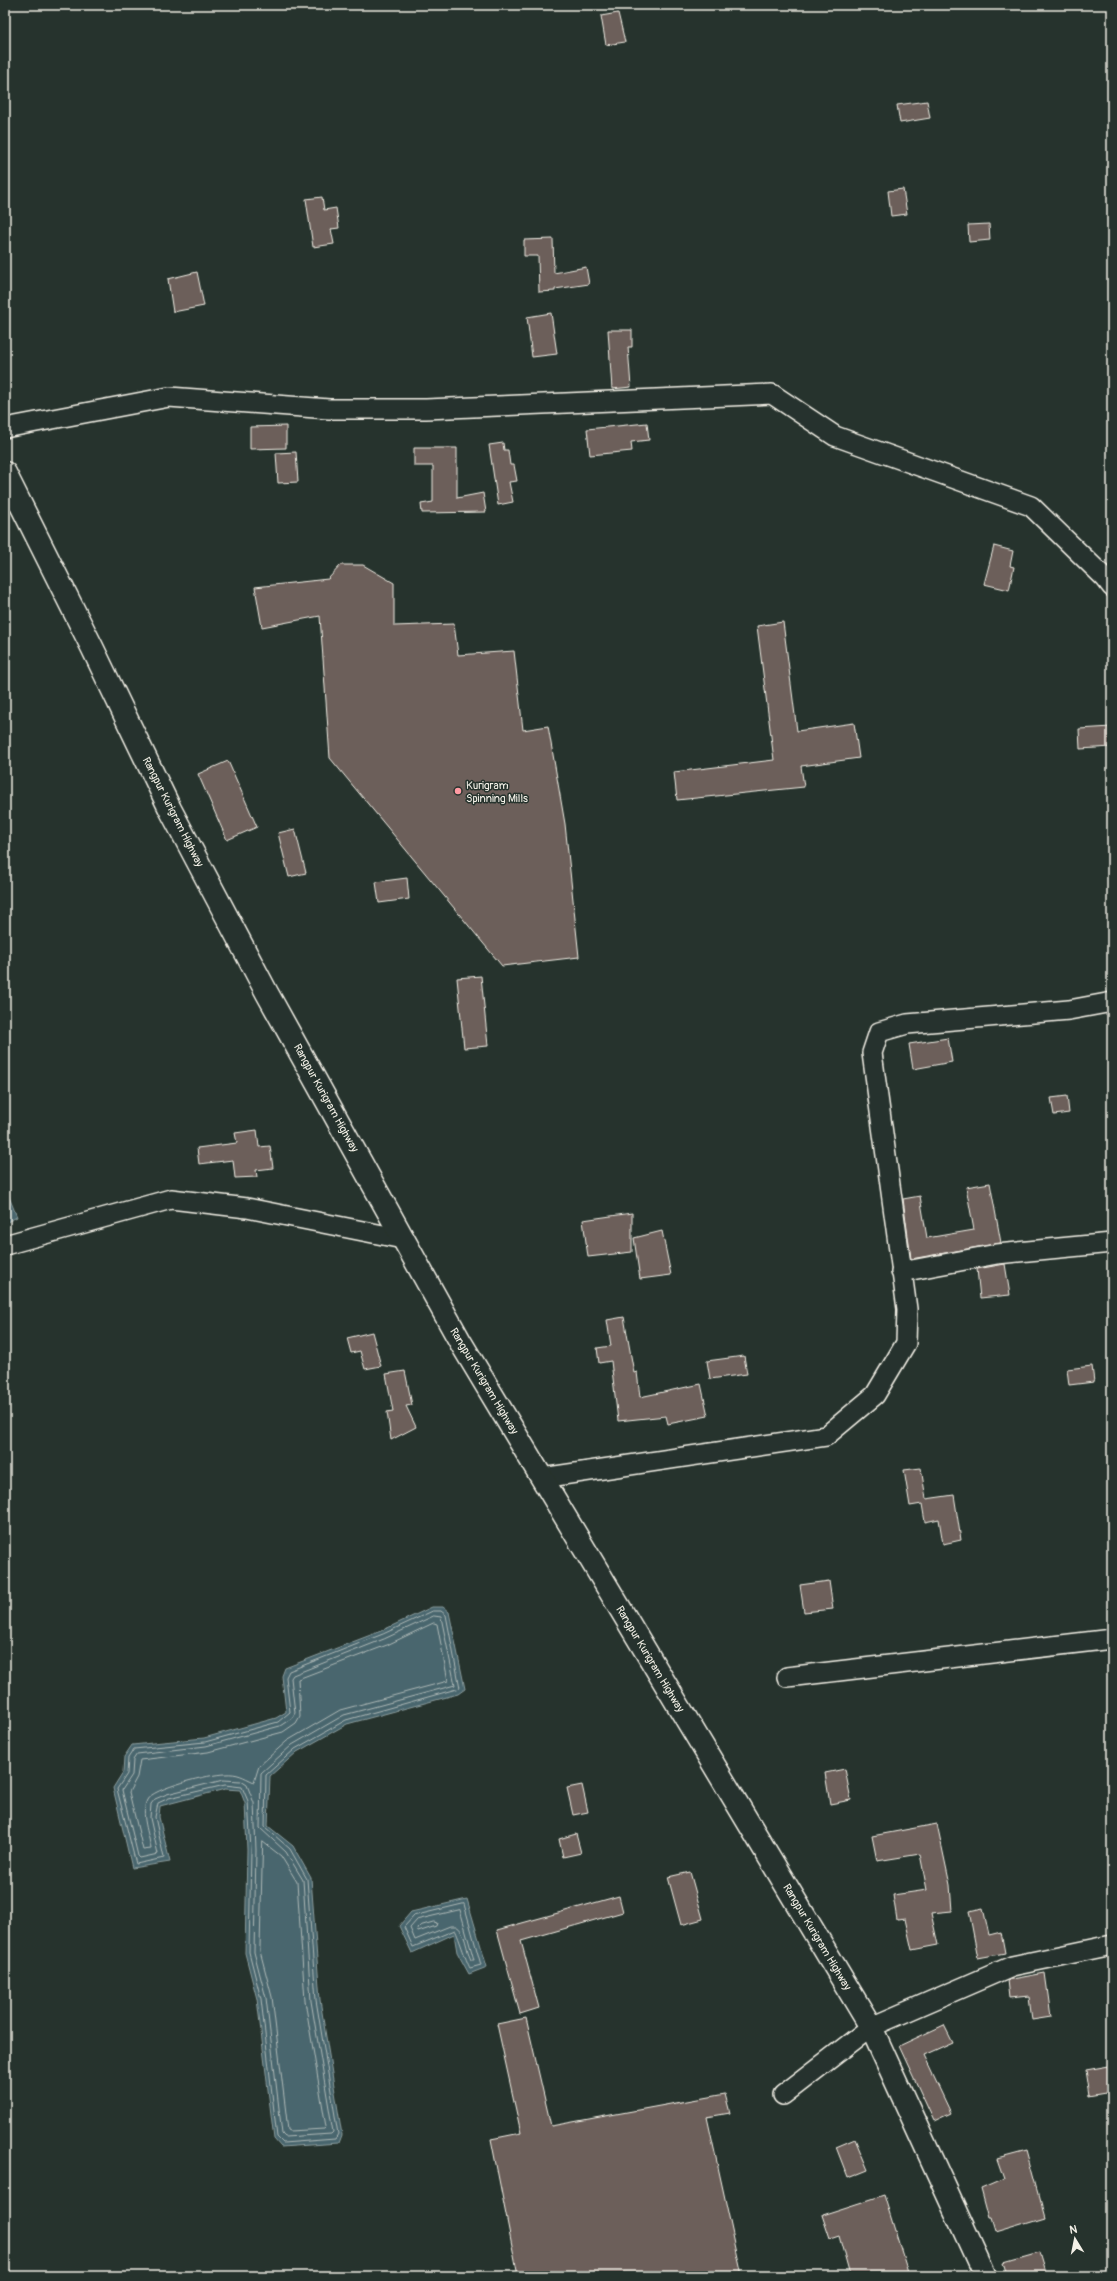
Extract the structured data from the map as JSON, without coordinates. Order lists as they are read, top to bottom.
{
  "streets": {
    "highway": ["Rangpur Kurigram Highway"]
  },
  "places": ["Kurigram Spinning Mills"],
  "north": "top"
}
